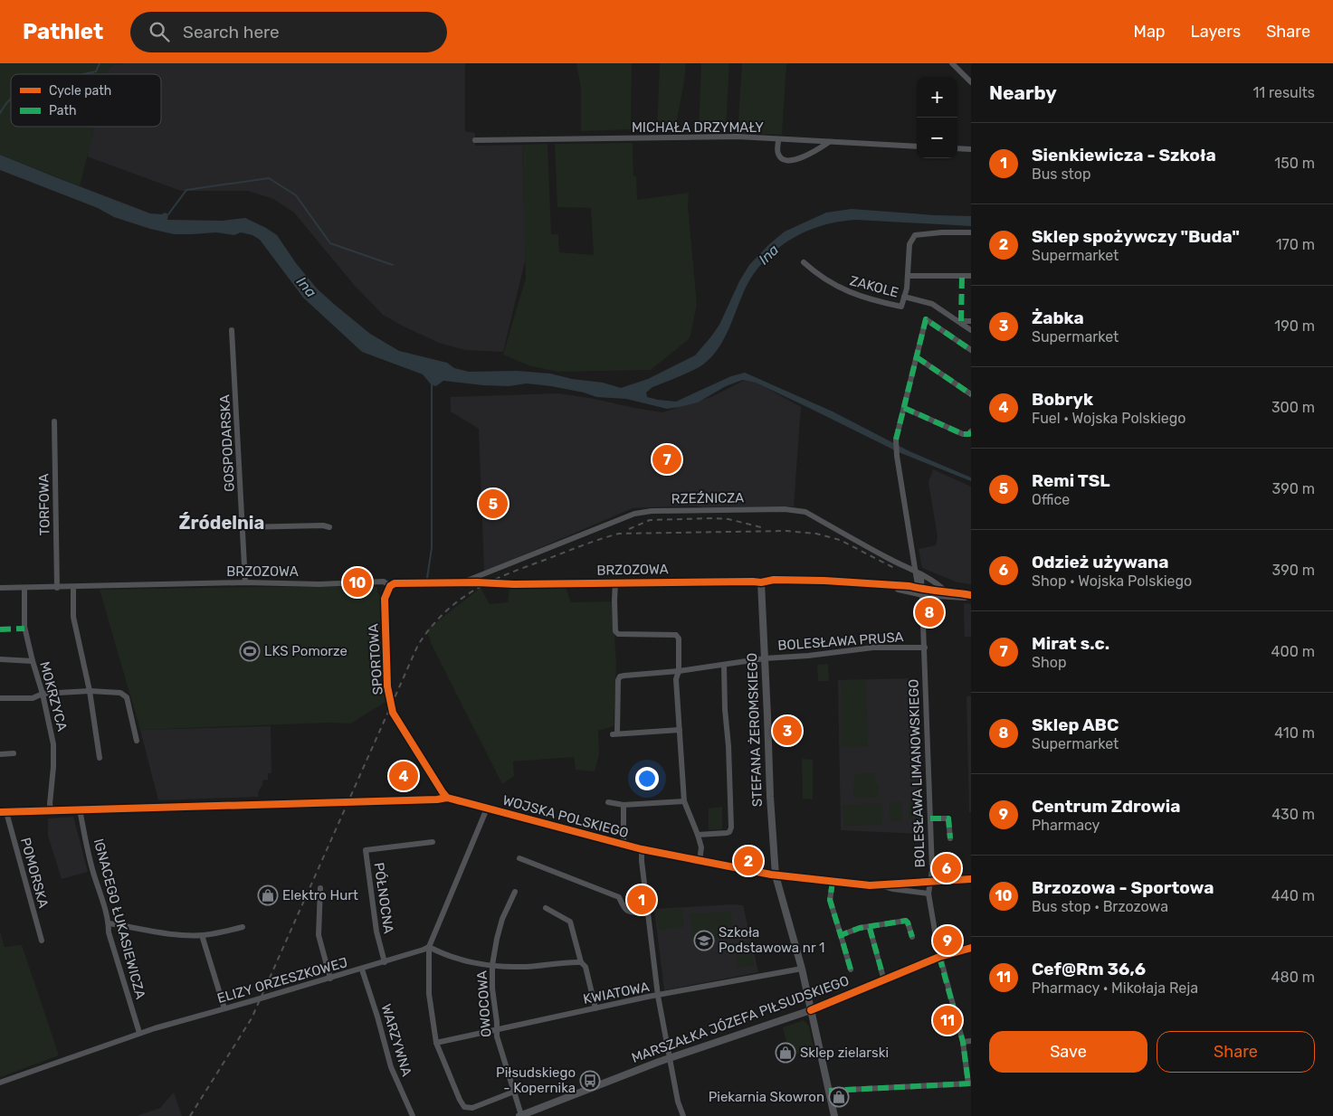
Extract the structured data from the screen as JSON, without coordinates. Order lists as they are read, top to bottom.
{
  "streets": {
    "street": [
      "MICHAŁA DRZYMAŁY",
      "ZAKOLE",
      "GOSPODARSKA",
      "RZEŹNICZA",
      "TORFOWA",
      "BRZOZOWA",
      "BOLESŁAWA PRUSA",
      "SPORTOWA",
      "MOKRZYCA",
      "STEFANA ŻEROMSKIEGO",
      "BOLESŁAWA LIMANOWSKIEGO",
      "WOJSKA POLSKIEGO",
      "POMORSKA",
      "PÓŁNOCNA",
      "IGNACEGO ŁUKASIEWICZA",
      "ELIZY ORZESZKOWEJ",
      "KWIATOWA",
      "OWOCOWA",
      "MARSZAŁKA JÓZEFA PIŁSUDSKIEGO",
      "WARZYWNA"
    ]
  },
  "crossings": [
    ["GOSPODARSKA", "BRZOZOWA"],
    ["RZEŹNICZA", "BRZOZOWA"],
    ["RZEŹNICZA", "BOLESŁAWA LIMANOWSKIEGO"],
    ["TORFOWA", "BRZOZOWA"],
    ["BRZOZOWA", "SPORTOWA"],
    ["BRZOZOWA", "MOKRZYCA"],
    ["BRZOZOWA", "STEFANA ŻEROMSKIEGO"],
    ["BRZOZOWA", "BOLESŁAWA LIMANOWSKIEGO"],
    ["BOLESŁAWA PRUSA", "STEFANA ŻEROMSKIEGO"],
    ["BOLESŁAWA PRUSA", "BOLESŁAWA LIMANOWSKIEGO"],
    ["SPORTOWA", "WOJSKA POLSKIEGO"],
    ["MOKRZYCA", "WOJSKA POLSKIEGO"],
    ["STEFANA ŻEROMSKIEGO", "WOJSKA POLSKIEGO"],
    ["STEFANA ŻEROMSKIEGO", "KWIATOWA"],
    ["STEFANA ŻEROMSKIEGO", "MARSZAŁKA JÓZEFA PIŁSUDSKIEGO"],
    ["BOLESŁAWA LIMANOWSKIEGO", "WOJSKA POLSKIEGO"],
    ["BOLESŁAWA LIMANOWSKIEGO", "MARSZAŁKA JÓZEFA PIŁSUDSKIEGO"],
    ["WOJSKA POLSKIEGO", "POMORSKA"],
    ["WOJSKA POLSKIEGO", "IGNACEGO ŁUKASIEWICZA"],
    ["PÓŁNOCNA", "ELIZY ORZESZKOWEJ"],
    ["IGNACEGO ŁUKASIEWICZA", "ELIZY ORZESZKOWEJ"],
    ["ELIZY ORZESZKOWEJ", "WARZYWNA"],
    ["KWIATOWA", "OWOCOWA"],
    ["OWOCOWA", "MARSZAŁKA JÓZEFA PIŁSUDSKIEGO"]
  ],
  "districts": ["Źródelnia"],
  "water": ["Ina"],
  "places": {
    "sports": ["LKS Pomorze"],
    "shop": ["Elektro Hurt", "Sklep zielarski", "Piekarnia Skowron"],
    "school or university": ["Szkoła Podstawowa nr 1"],
    "bus stop": ["Piłsudskiego - Kopernika"]
  },
  "legend": ["Cycle path", "Path"],
  "page": {
    "header": "Pathlet",
    "search": "Search here",
    "nav": ["Map", "Layers", "Share"],
    "heading": ["Nearby", "11 results"],
    "map_buttons": ["+", "−"],
    "list": [
      {
        "mark": "1",
        "name": "Sienkiewicza - Szkoła",
        "note": "Bus stop",
        "value": "150 m"
      },
      {
        "mark": "2",
        "name": "Sklep spożywczy \"Buda\"",
        "note": "Supermarket",
        "value": "170 m"
      },
      {
        "mark": "3",
        "name": "Żabka",
        "note": "Supermarket",
        "value": "190 m"
      },
      {
        "mark": "4",
        "name": "Bobryk",
        "note": "Fuel · Wojska Polskiego",
        "value": "300 m"
      },
      {
        "mark": "5",
        "name": "Remi TSL",
        "note": "Office",
        "value": "390 m"
      },
      {
        "mark": "6",
        "name": "Odzież używana",
        "note": "Shop · Wojska Polskiego",
        "value": "390 m"
      },
      {
        "mark": "7",
        "name": "Mirat s.c.",
        "note": "Shop",
        "value": "400 m"
      },
      {
        "mark": "8",
        "name": "Sklep ABC",
        "note": "Supermarket",
        "value": "410 m"
      },
      {
        "mark": "9",
        "name": "Centrum Zdrowia",
        "note": "Pharmacy",
        "value": "430 m"
      },
      {
        "mark": "10",
        "name": "Brzozowa - Sportowa",
        "note": "Bus stop · Brzozowa",
        "value": "440 m"
      },
      {
        "mark": "11",
        "name": "Cef@Rm 36,6",
        "note": "Pharmacy · Mikołaja Reja",
        "value": "480 m"
      }
    ],
    "pins": [
      "7",
      "5",
      "10",
      "8",
      "3",
      "4",
      "2",
      "6",
      "1",
      "9",
      "11"
    ],
    "buttons": ["Save", "Share"]
  }
}
